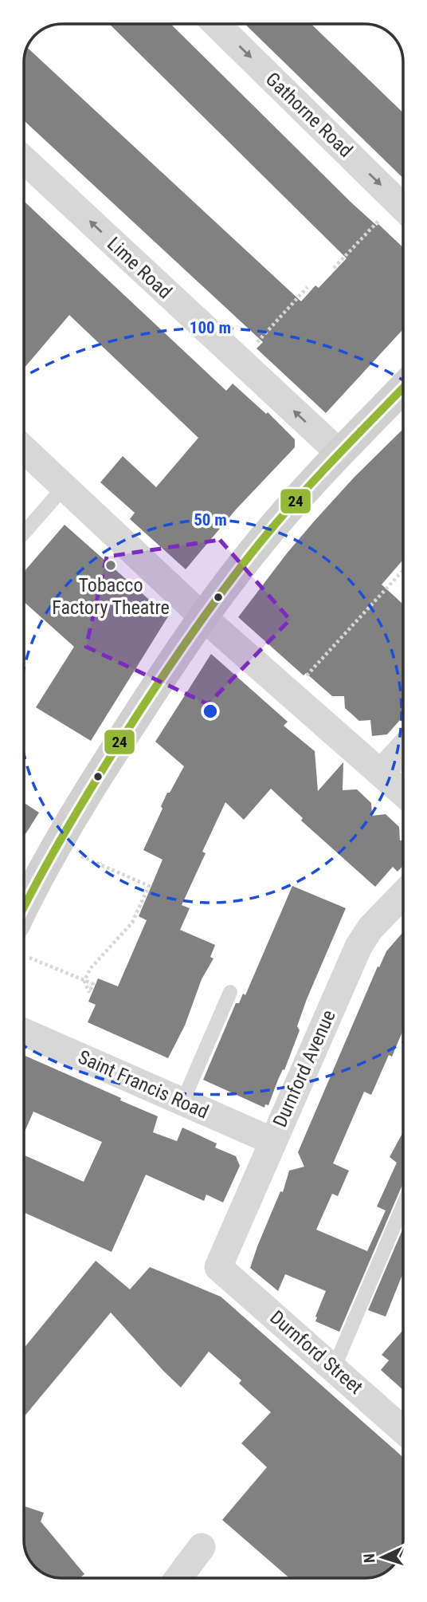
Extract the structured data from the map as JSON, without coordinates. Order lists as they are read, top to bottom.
{
  "streets": {
    "street": [
      "Gathorne Road",
      "Lime Road",
      "Durnford Avenue",
      "Saint Francis Road",
      "Durnford Street"
    ]
  },
  "crossings": [
    ["Durnford Avenue", "Saint Francis Road"],
    ["Durnford Avenue", "Durnford Street"]
  ],
  "one_way": ["Gathorne Road"],
  "places": ["Tobacco Factory Theatre"],
  "lines": ["transit line 24"],
  "north": "left",
  "rings": ["100 m", "50 m"]
}
